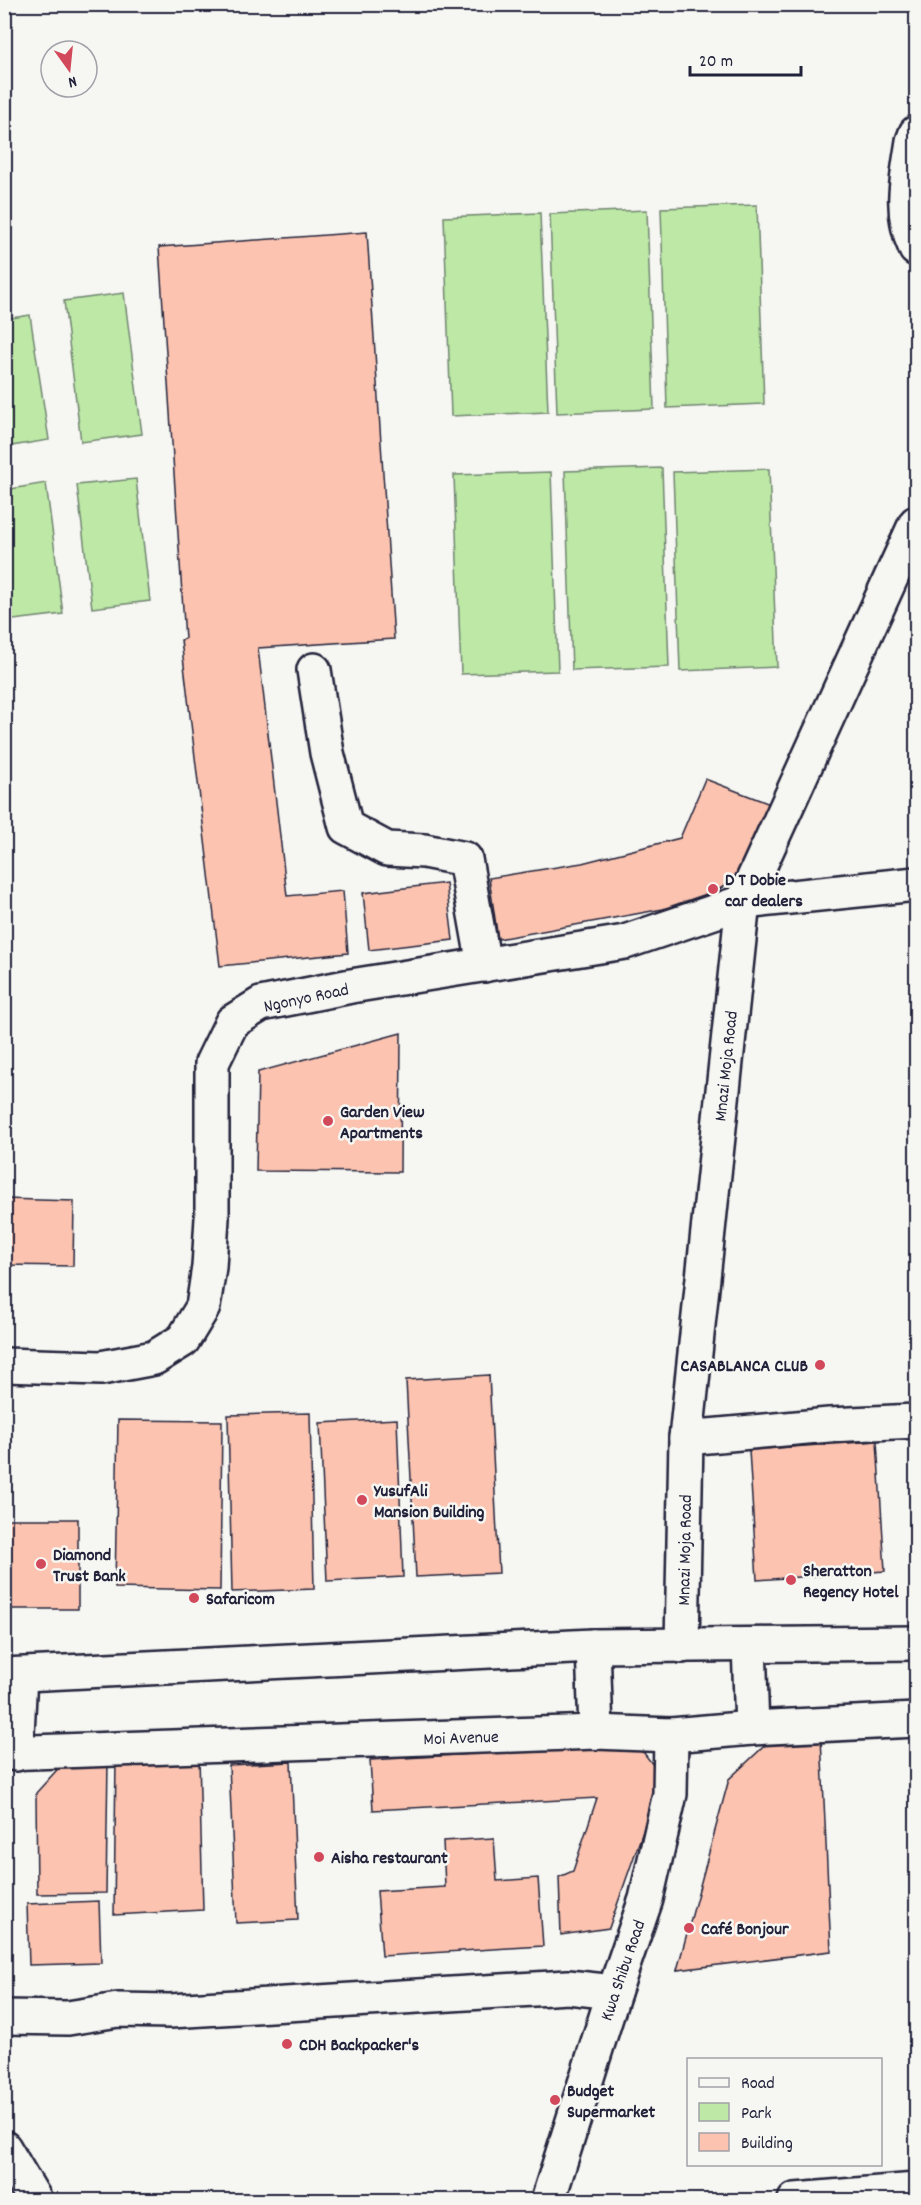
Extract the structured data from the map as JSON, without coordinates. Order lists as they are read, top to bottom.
{
  "streets": {
    "main road": [
      "Ngonyo Road",
      "Mnazi Moja Road",
      "Moi Avenue",
      "Kwa Shibu Road"
    ]
  },
  "crossings": [
    ["Ngonyo Road", "Mnazi Moja Road"],
    ["Moi Avenue", "Kwa Shibu Road"]
  ],
  "places": [
    "D T Dobie car dealers",
    "Garden View Apartments",
    "CASABLANCA CLUB",
    "YusufAli Mansion Building",
    "Diamond Trust Bank",
    "Sheratton Regency Hotel",
    "Safaricom",
    "Aisha restaurant",
    "Café Bonjour",
    "CDH Backpacker's",
    "Budget Supermarket"
  ],
  "legend": ["Road", "Park", "Building"],
  "scale_bar": "20 m",
  "north": "bottom"
}
